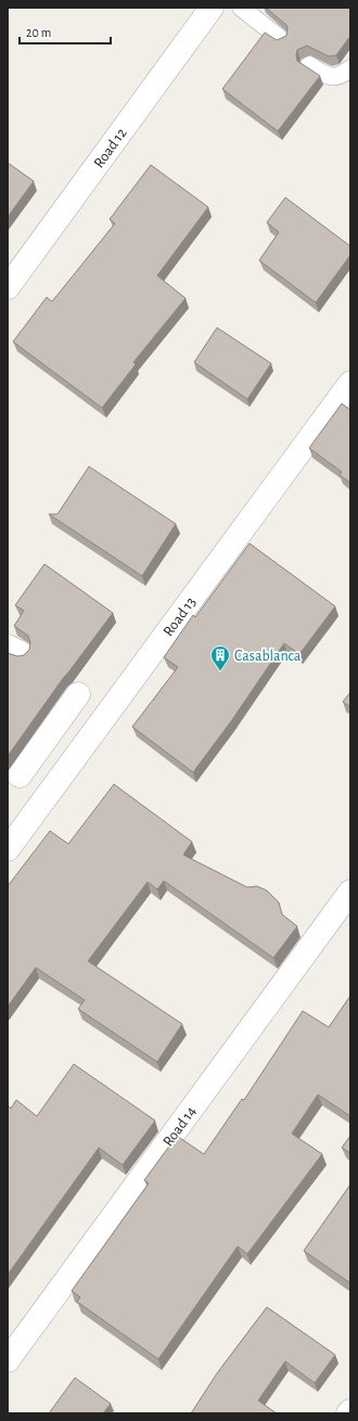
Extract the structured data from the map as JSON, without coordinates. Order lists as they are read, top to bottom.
{
  "streets": {
    "street": ["Road 12", "Road 13", "Road 14"]
  },
  "places": {
    "building": ["Casablanca"]
  },
  "scale_bar": "20 m"
}
